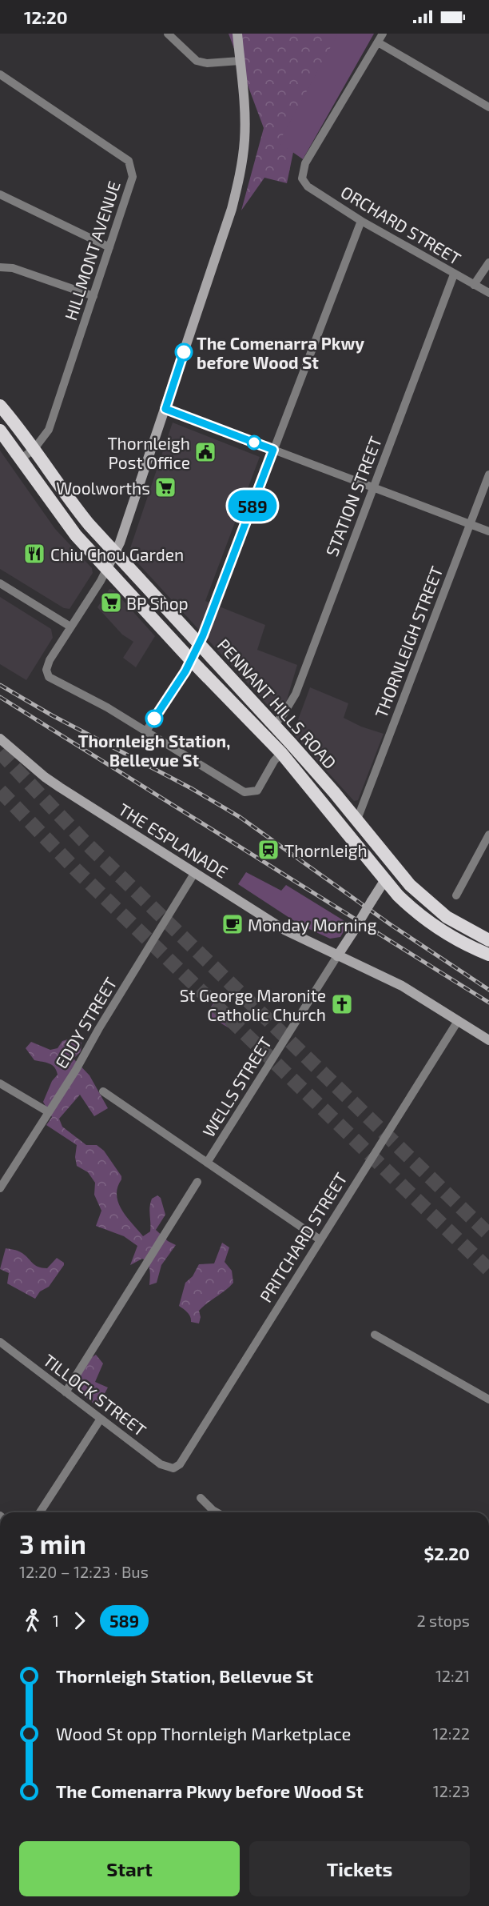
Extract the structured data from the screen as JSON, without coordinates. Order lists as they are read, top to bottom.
{
  "streets": {
    "highway": ["PENNANT HILLS ROAD"],
    "main road": ["THE ESPLANADE", "WELLS STREET"],
    "street": [
      "ORCHARD STREET",
      "HILLMONT AVENUE",
      "STATION STREET",
      "THORNLEIGH STREET",
      "EDDY STREET",
      "PRITCHARD STREET",
      "TILLOCK STREET"
    ]
  },
  "crossings": [
    ["ORCHARD STREET", "STATION STREET"],
    ["HILLMONT AVENUE", "PENNANT HILLS ROAD"],
    ["STATION STREET", "PENNANT HILLS ROAD"],
    ["THORNLEIGH STREET", "PENNANT HILLS ROAD"],
    ["PENNANT HILLS ROAD", "WELLS STREET"],
    ["THE ESPLANADE", "EDDY STREET"],
    ["THE ESPLANADE", "WELLS STREET"],
    ["THE ESPLANADE", "PRITCHARD STREET"],
    ["PRITCHARD STREET", "TILLOCK STREET"]
  ],
  "places": {
    "other": ["The Comenarra Pkwy before Wood St", "Thornleigh Station, Bellevue St"],
    "public building": ["Thornleigh Post Office"],
    "supermarket": ["Woolworths", "BP Shop"],
    "restaurant": ["Chiu Chou Garden"],
    "station": ["Thornleigh"],
    "cafe": ["Monday Morning"],
    "church": ["St George Maronite Catholic Church"]
  },
  "lines": ["bus line 589"],
  "page": {
    "status": "12:20",
    "on_map": "589",
    "heading": ["3 min", "12:20 – 12:23 · Bus", "$2.20"],
    "legs": ["1", "589", "2 stops"],
    "list": [
      {
        "name": "Thornleigh Station, Bellevue St",
        "value": "12:21"
      },
      {
        "name": "Wood St opp Thornleigh Marketplace",
        "value": "12:22"
      },
      {
        "name": "The Comenarra Pkwy before Wood St",
        "value": "12:23"
      }
    ],
    "buttons": ["Start", "Tickets"]
  }
}
